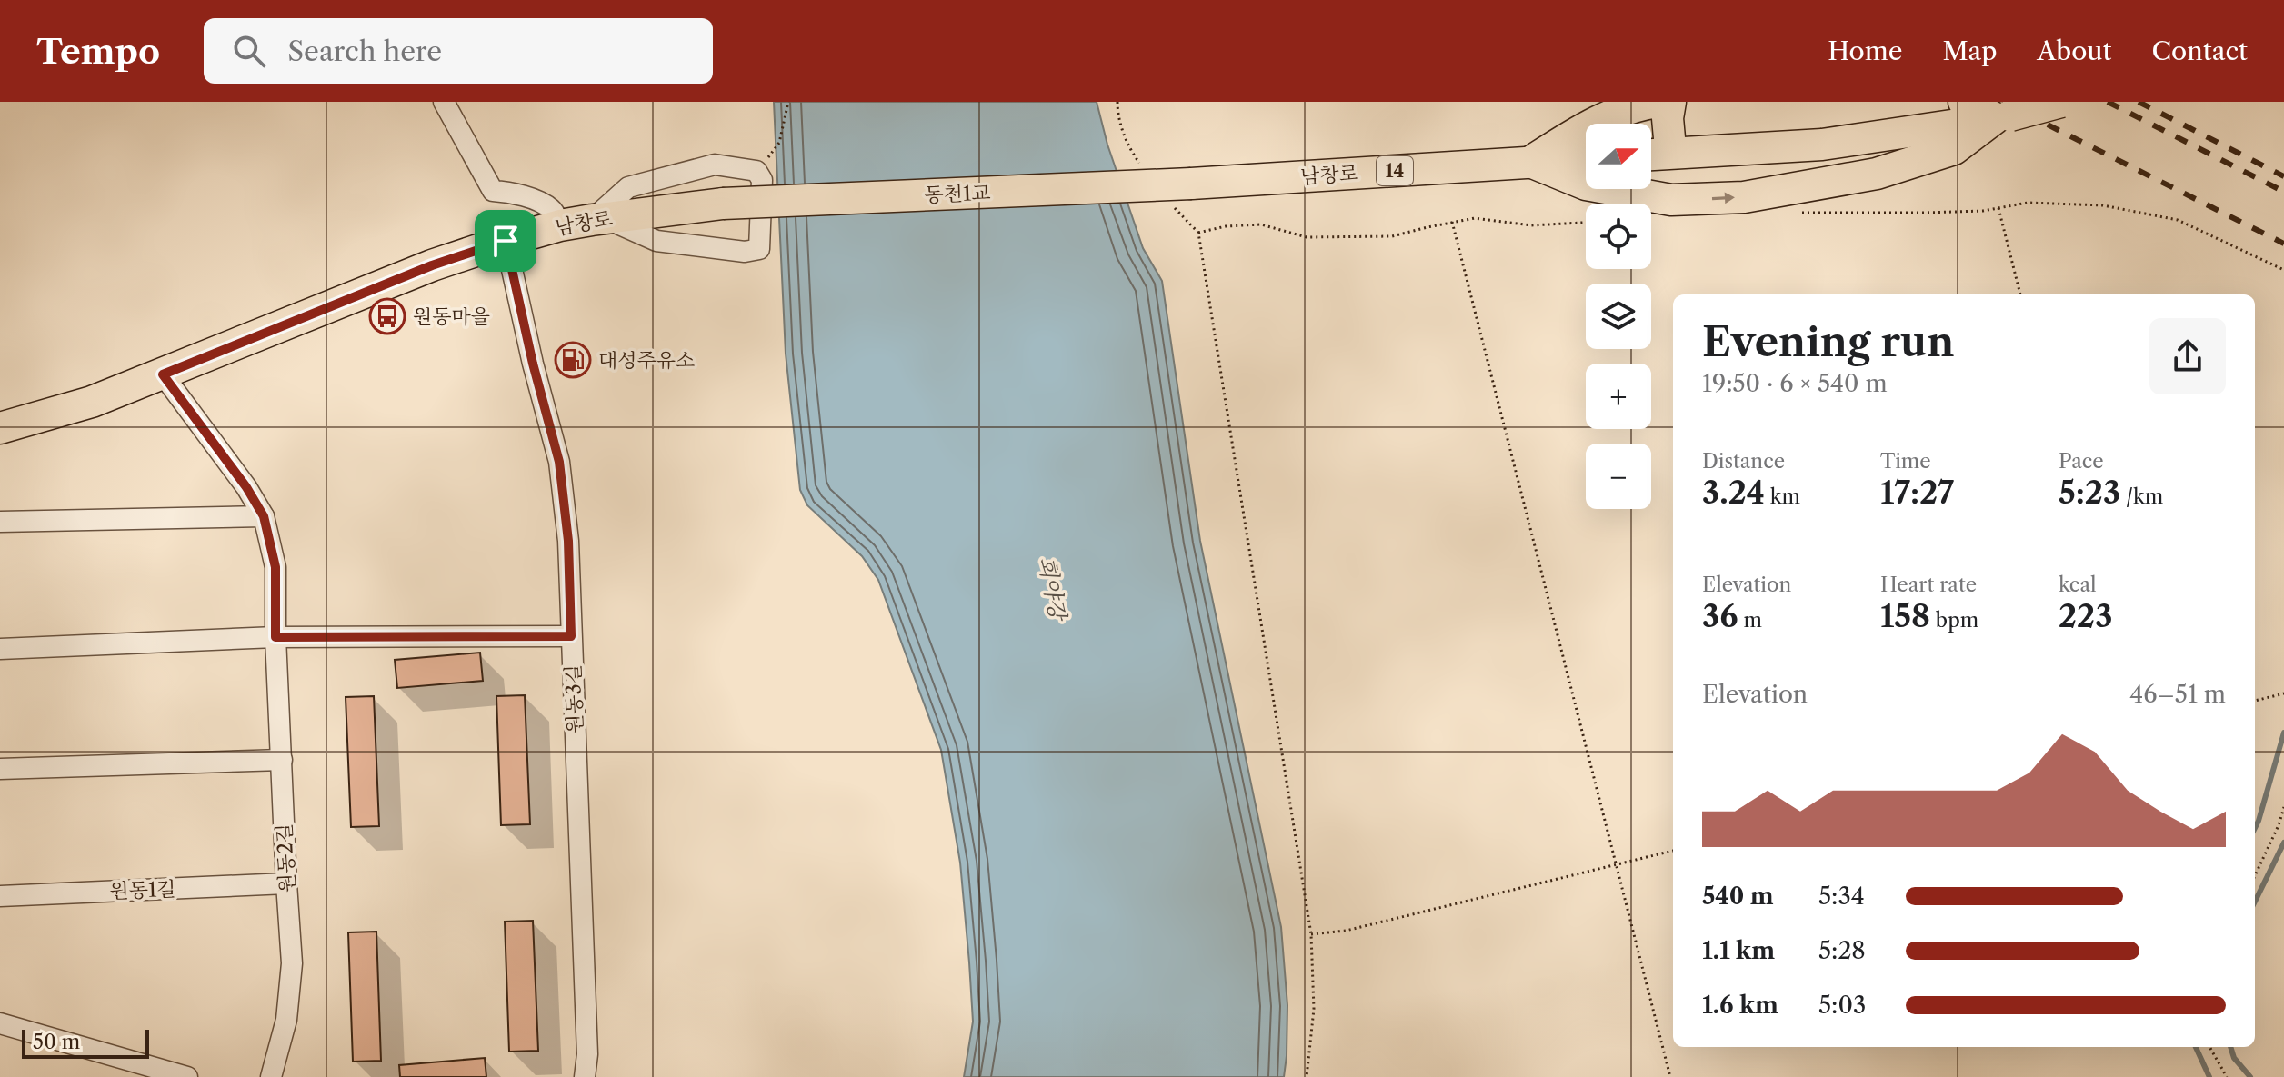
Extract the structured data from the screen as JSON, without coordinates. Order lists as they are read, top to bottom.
{
  "streets": {
    "main road": ["14", "남창로", "동천1교"],
    "street": ["원동3길", "원동2길", "원동1길"]
  },
  "crossings": [
    ["남창로", "동천1교"],
    ["남창로", "원동3길"],
    ["남창로", "원동2길"],
    ["원동2길", "원동1길"]
  ],
  "water": ["회야강"],
  "places": {
    "bus stop": ["원동마을"],
    "fuel station": ["대성주유소"]
  },
  "scale_bar": "50 m",
  "north": "right",
  "page": {
    "header": "Tempo",
    "search": "Search here",
    "nav": [
      "Home",
      "Map",
      "About",
      "Contact"
    ],
    "map_buttons": ["+", "−"],
    "heading": ["Evening run", "19:50 · 6 × 540 m"],
    "stats": [
      ["Distance", "3.24 km"],
      ["Time", "17:27"],
      ["Pace", "5:23 /km"],
      ["Elevation", "36 m"],
      ["Heart rate", "158 bpm"],
      ["kcal", "223"]
    ],
    "chart": ["Elevation", "46–51 m"],
    "list": [
      {
        "name": "540 m",
        "note": "5:34"
      },
      {
        "name": "1.1 km",
        "note": "5:28"
      },
      {
        "name": "1.6 km",
        "note": "5:03"
      }
    ],
    "scale": "50 m"
  }
}
